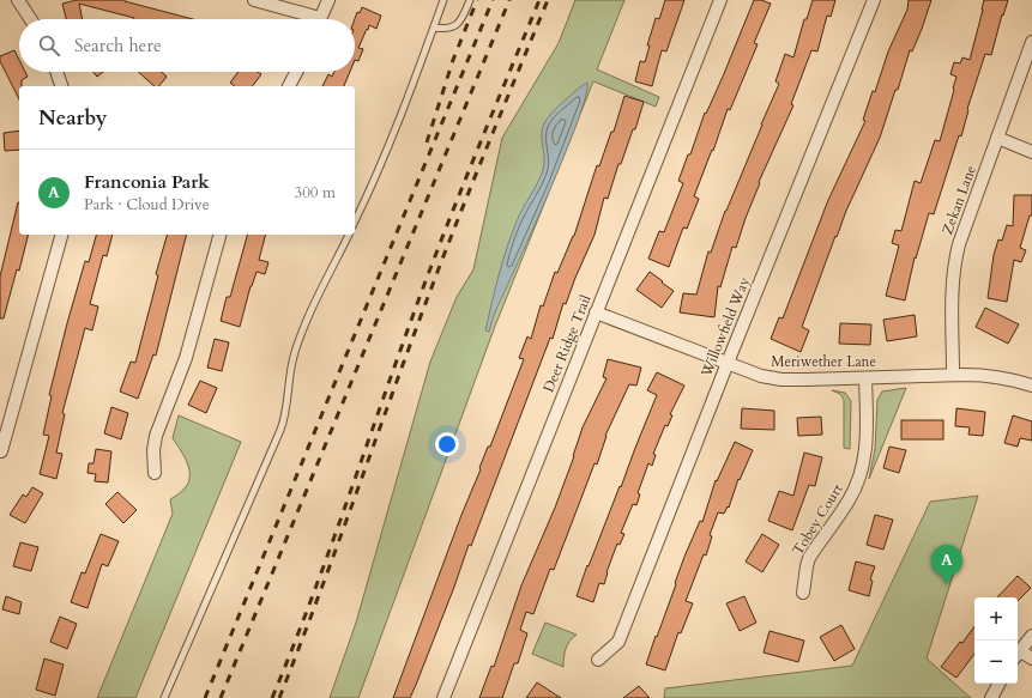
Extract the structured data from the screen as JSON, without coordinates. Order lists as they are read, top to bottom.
{
  "streets": {
    "street": [
      "Zekan Lane",
      "Willowfield Way",
      "Deer Ridge Trail",
      "Meriwether Lane",
      "Tobey Court"
    ]
  },
  "crossings": [
    ["Zekan Lane", "Meriwether Lane"],
    ["Willowfield Way", "Meriwether Lane"],
    ["Deer Ridge Trail", "Meriwether Lane"],
    ["Meriwether Lane", "Tobey Court"]
  ],
  "page": {
    "search": "Search here",
    "heading": "Nearby",
    "list": [
      {
        "mark": "A",
        "name": "Franconia Park",
        "note": "Park · Cloud Drive",
        "value": "300 m"
      }
    ],
    "pins": "A",
    "map_buttons": ["+", "−"]
  }
}
